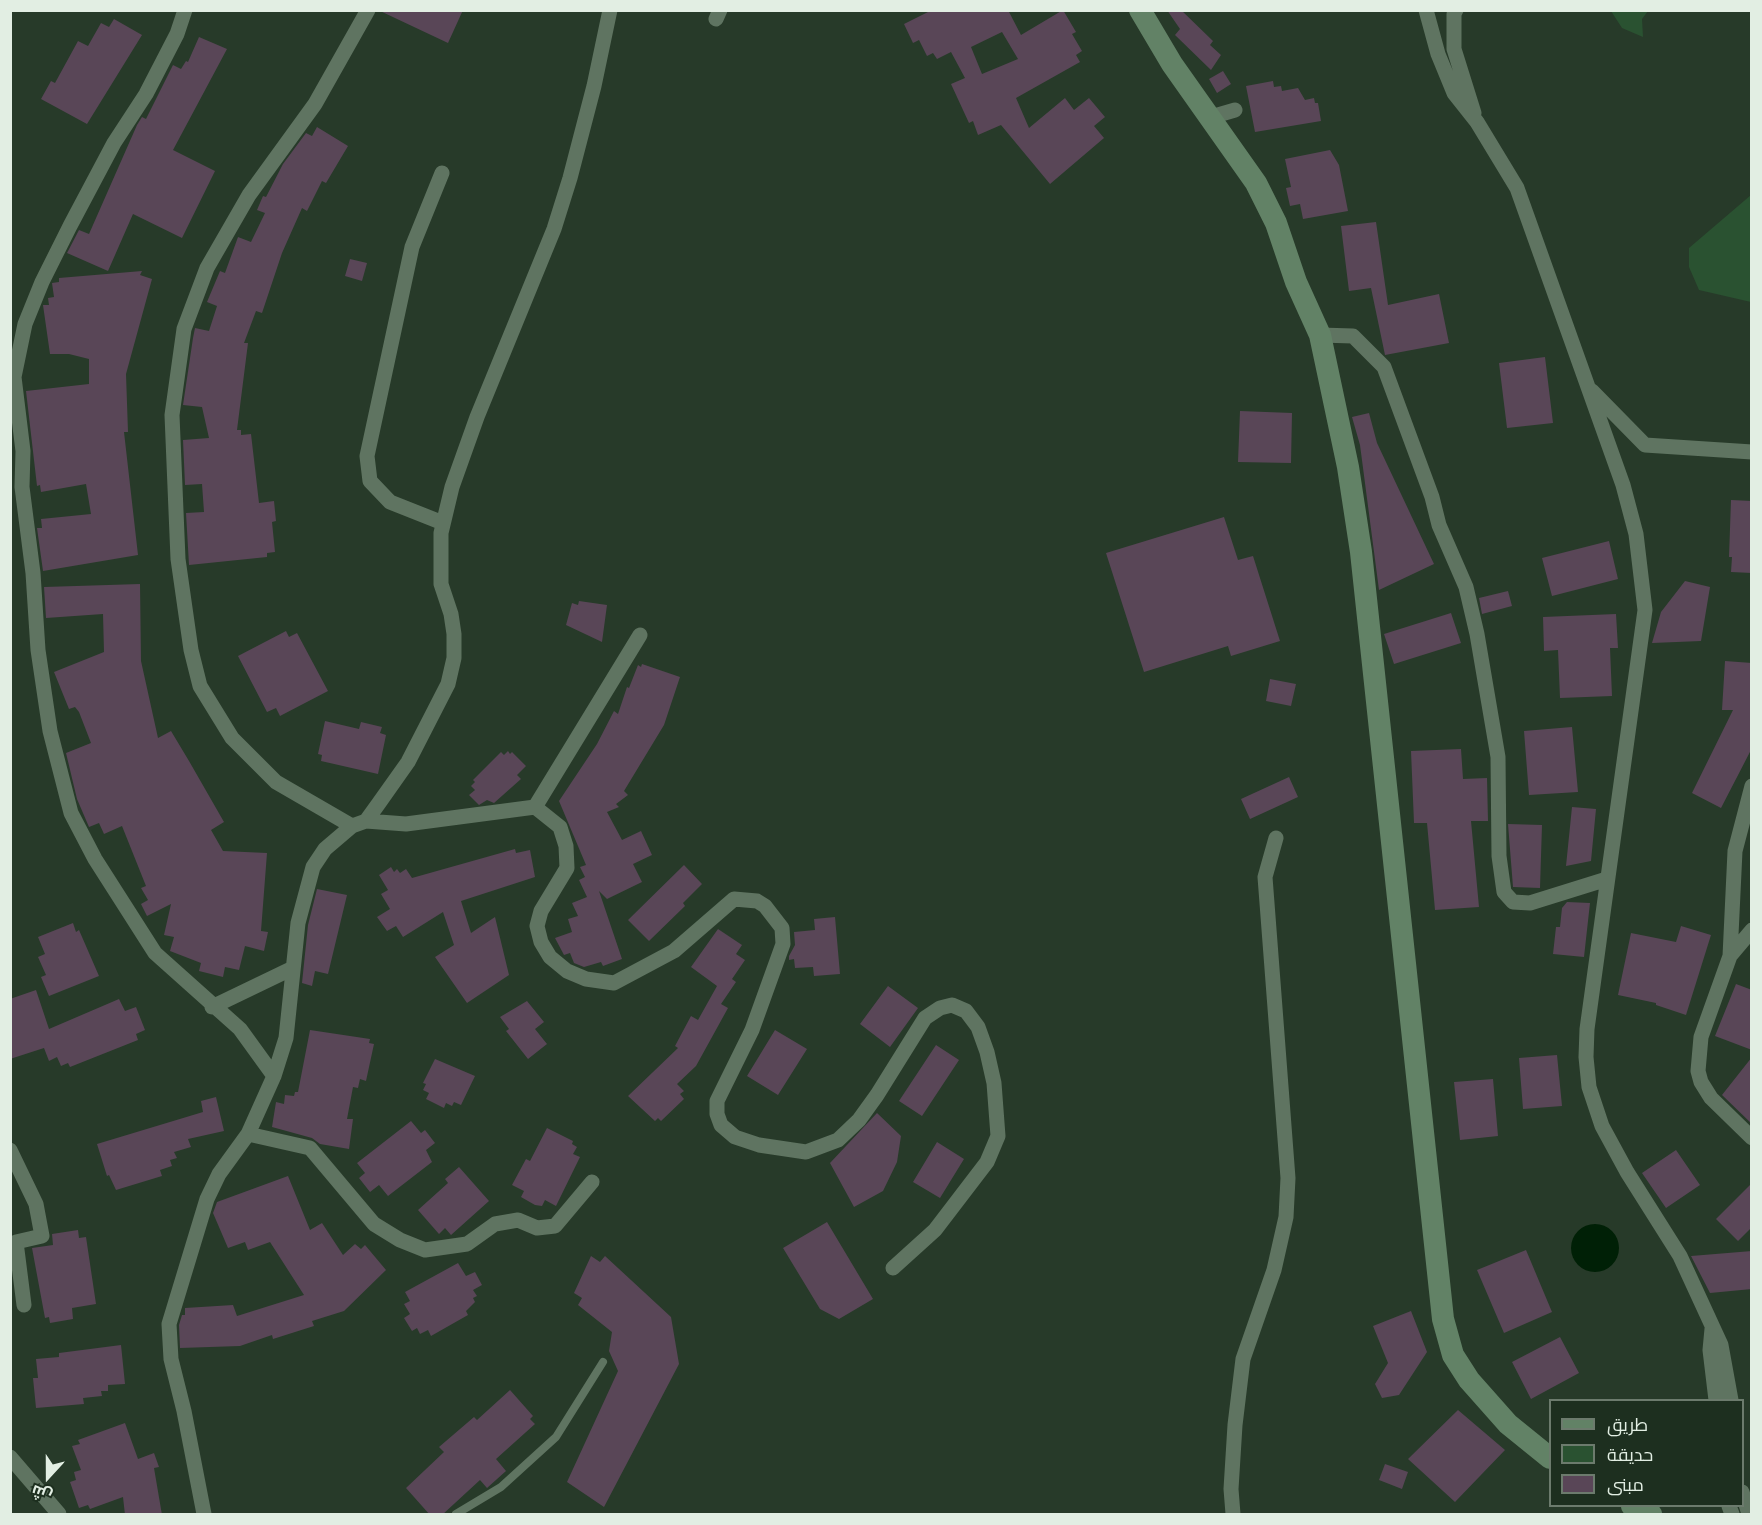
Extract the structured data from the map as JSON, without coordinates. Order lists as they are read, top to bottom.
{
  "legend": ["طريق", "حديقة", "مبنى"],
  "north": "bottom"
}
